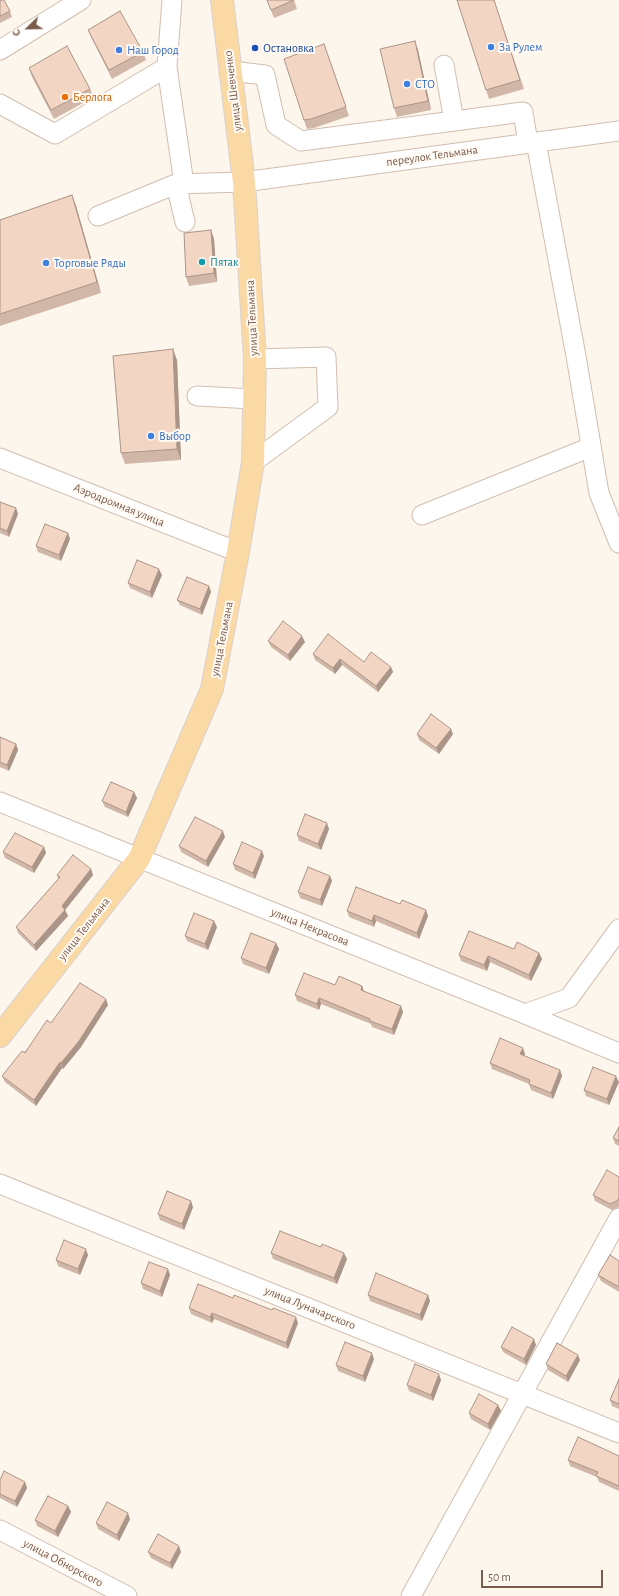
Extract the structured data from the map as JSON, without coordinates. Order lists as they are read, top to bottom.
{
  "streets": {
    "main road": ["улица Шевченко", "улица Тельмана"],
    "street": [
      "переулок Тельмана",
      "Аэродромная улица",
      "улица Некрасова",
      "улица Луначарского",
      "улица Обнорского"
    ]
  },
  "crossings": [
    ["улица Шевченко", "переулок Тельмана"],
    ["улица Шевченко", "улица Тельмана"],
    ["переулок Тельмана", "улица Тельмана"],
    ["улица Тельмана", "Аэродромная улица"],
    ["улица Тельмана", "улица Некрасова"]
  ],
  "places": [
    "За Рулем",
    "Остановка",
    "Наш Город",
    "СТО",
    "Берлога",
    "Пятак",
    "Торговые Ряды",
    "Выбор"
  ],
  "scale_bar": "50 m",
  "north": "bottom left"
}
